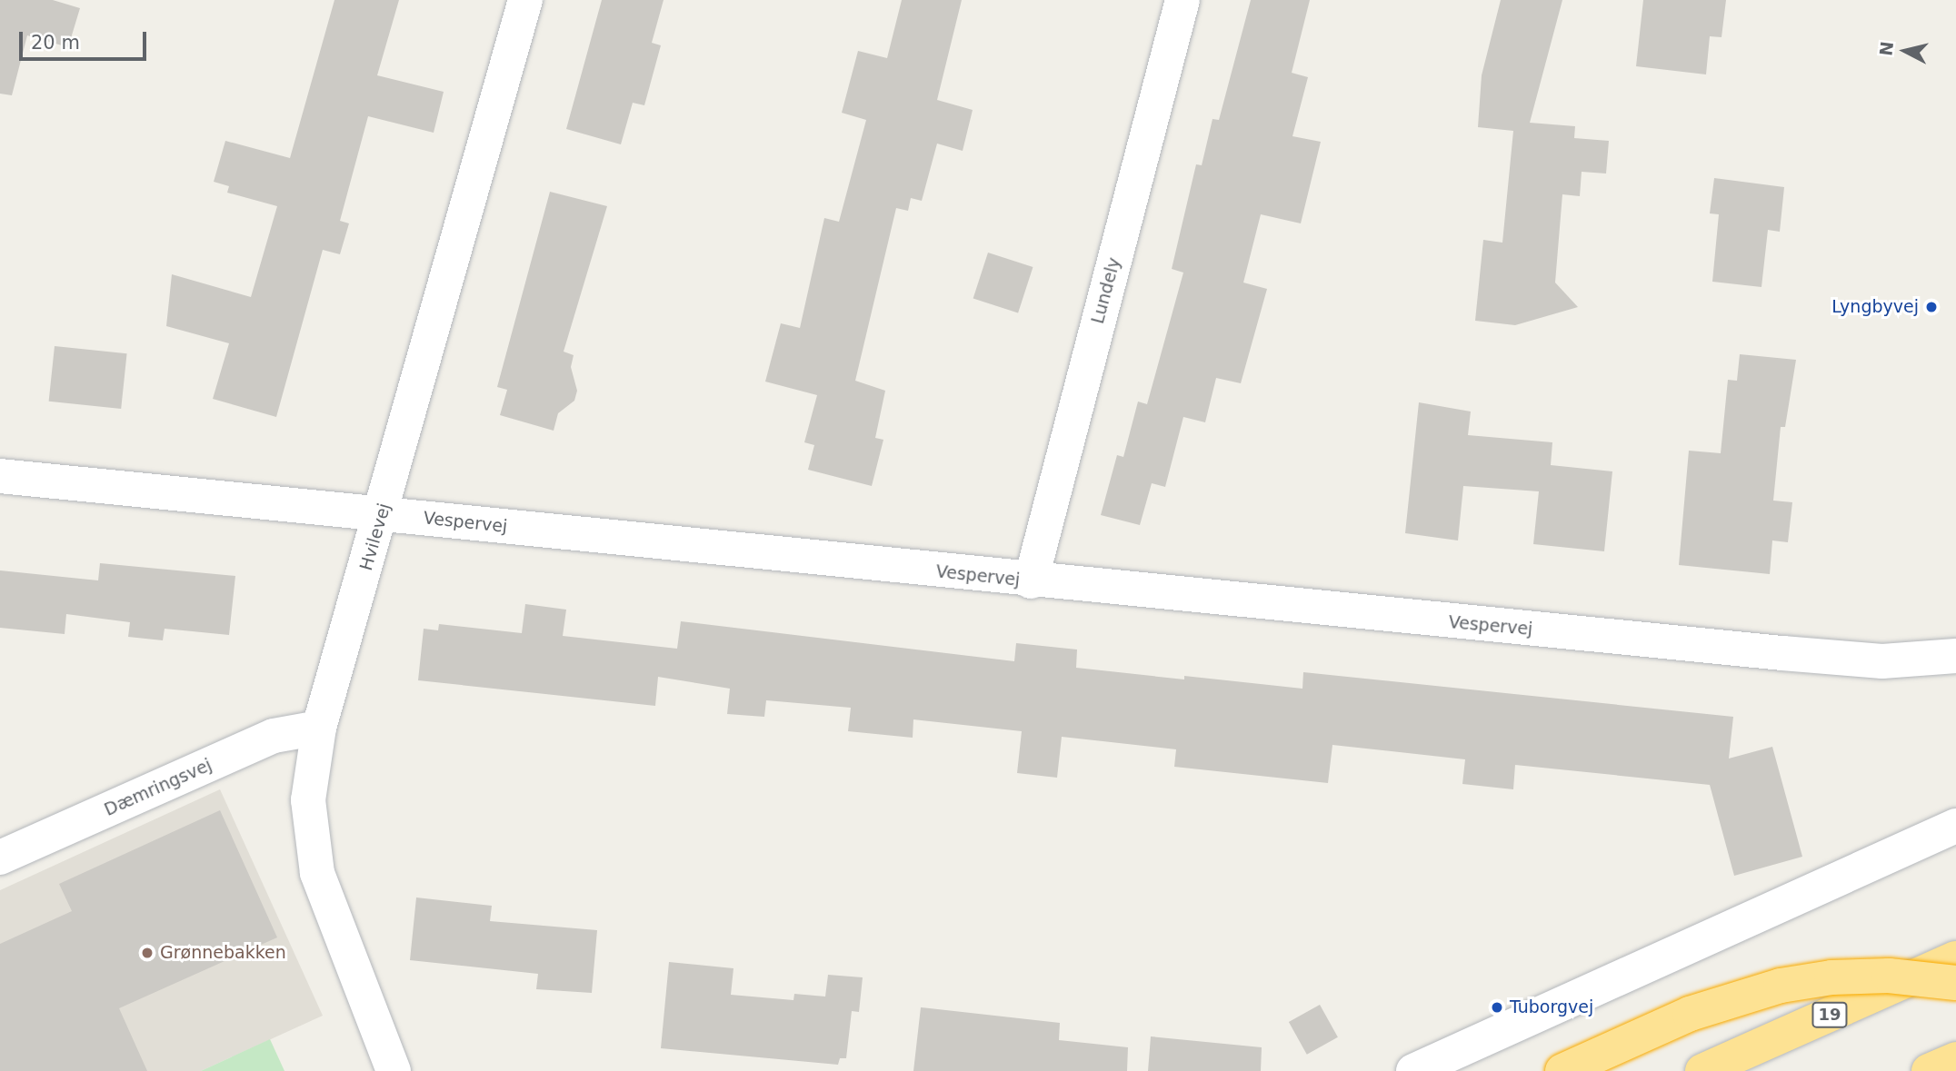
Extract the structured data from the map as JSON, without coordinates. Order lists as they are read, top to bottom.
{
  "streets": {
    "highway": ["19"],
    "street": [
      "Lundely",
      "Vespervej",
      "Hvilevej",
      "Dæmringsvej"
    ]
  },
  "crossings": [
    ["Lundely", "Vespervej"],
    ["Vespervej", "Hvilevej"],
    ["Hvilevej", "Dæmringsvej"]
  ],
  "places": ["Lyngbyvej", "Grønnebakken", "Tuborgvej"],
  "scale_bar": "20 m",
  "north": "left"
}
